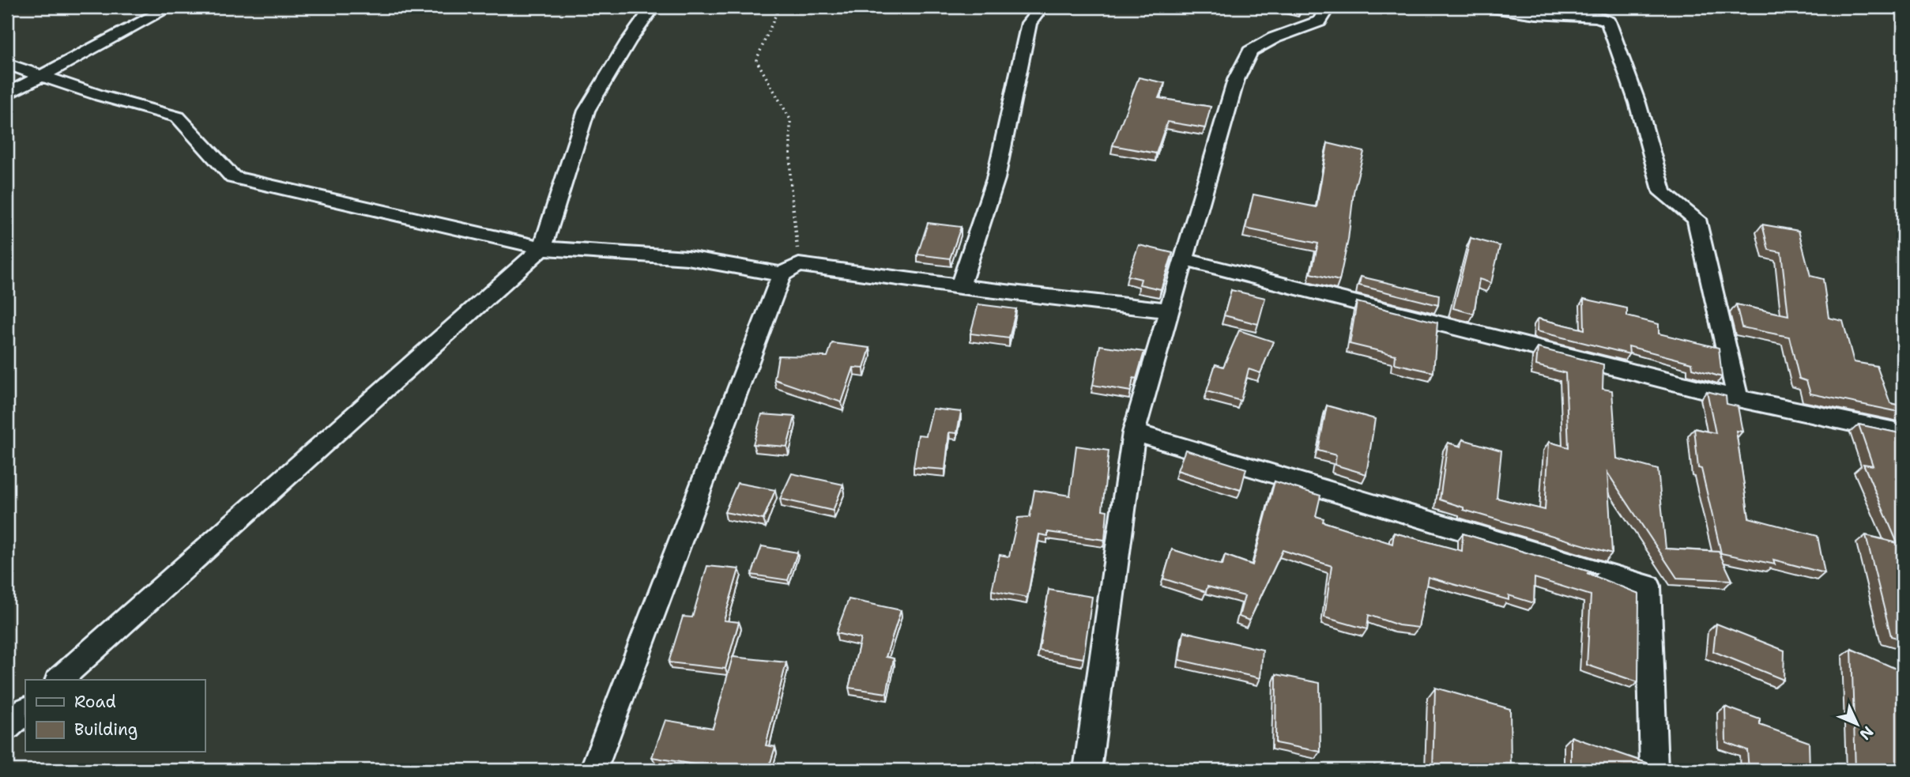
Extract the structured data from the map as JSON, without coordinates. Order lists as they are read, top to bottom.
{
  "legend": ["Road", "Building"],
  "north": "bottom right"
}
